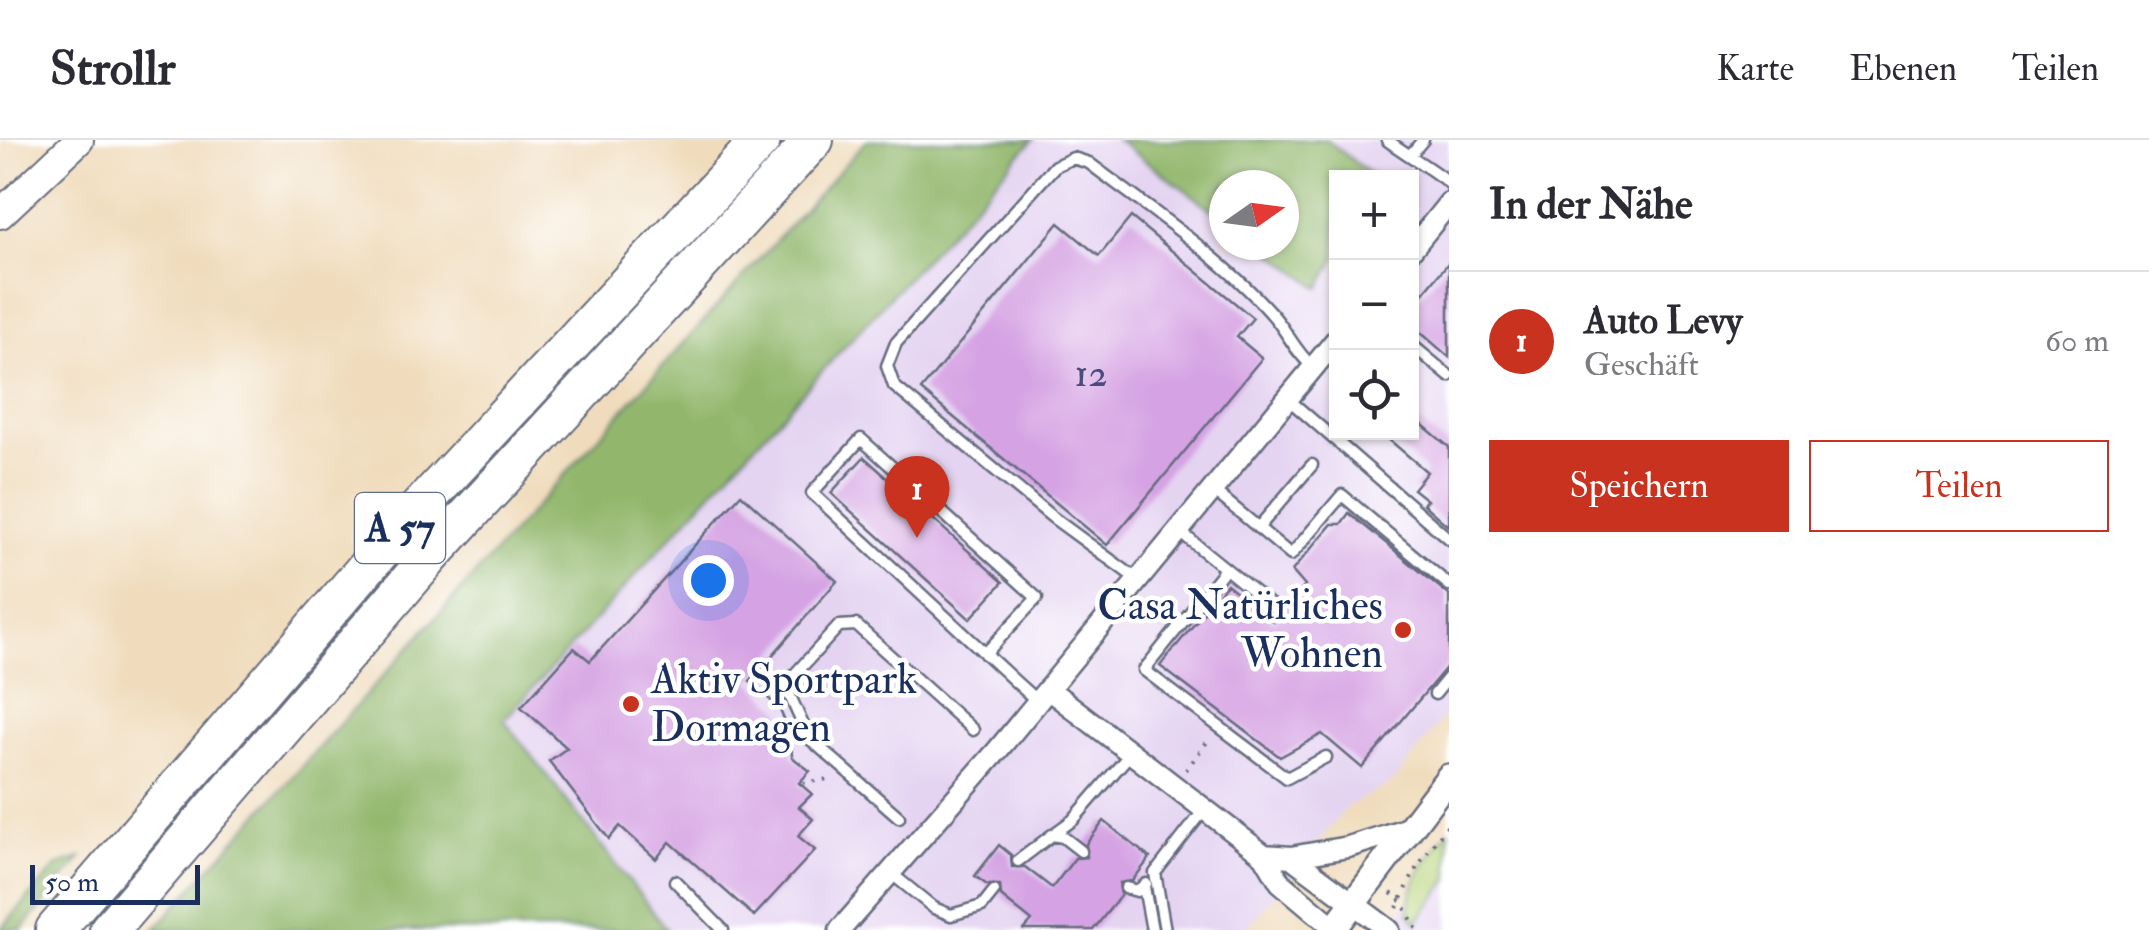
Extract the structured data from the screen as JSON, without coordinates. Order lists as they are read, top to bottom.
{
  "streets": {
    "highway": ["A 57"]
  },
  "places": ["Casa Natürliches Wohnen", "Aktiv Sportpark Dormagen"],
  "house_numbers": ["12"],
  "scale_bar": "50 m",
  "north": "right",
  "page": {
    "header": "Strollr",
    "nav": ["Karte", "Ebenen", "Teilen"],
    "heading": "In der Nähe",
    "map_buttons": ["+", "−"],
    "list": [
      {
        "mark": "1",
        "name": "Auto Levy",
        "note": "Geschäft",
        "value": "60 m"
      }
    ],
    "buttons": ["Speichern", "Teilen"],
    "pins": "1",
    "scale": "50 m"
  }
}
